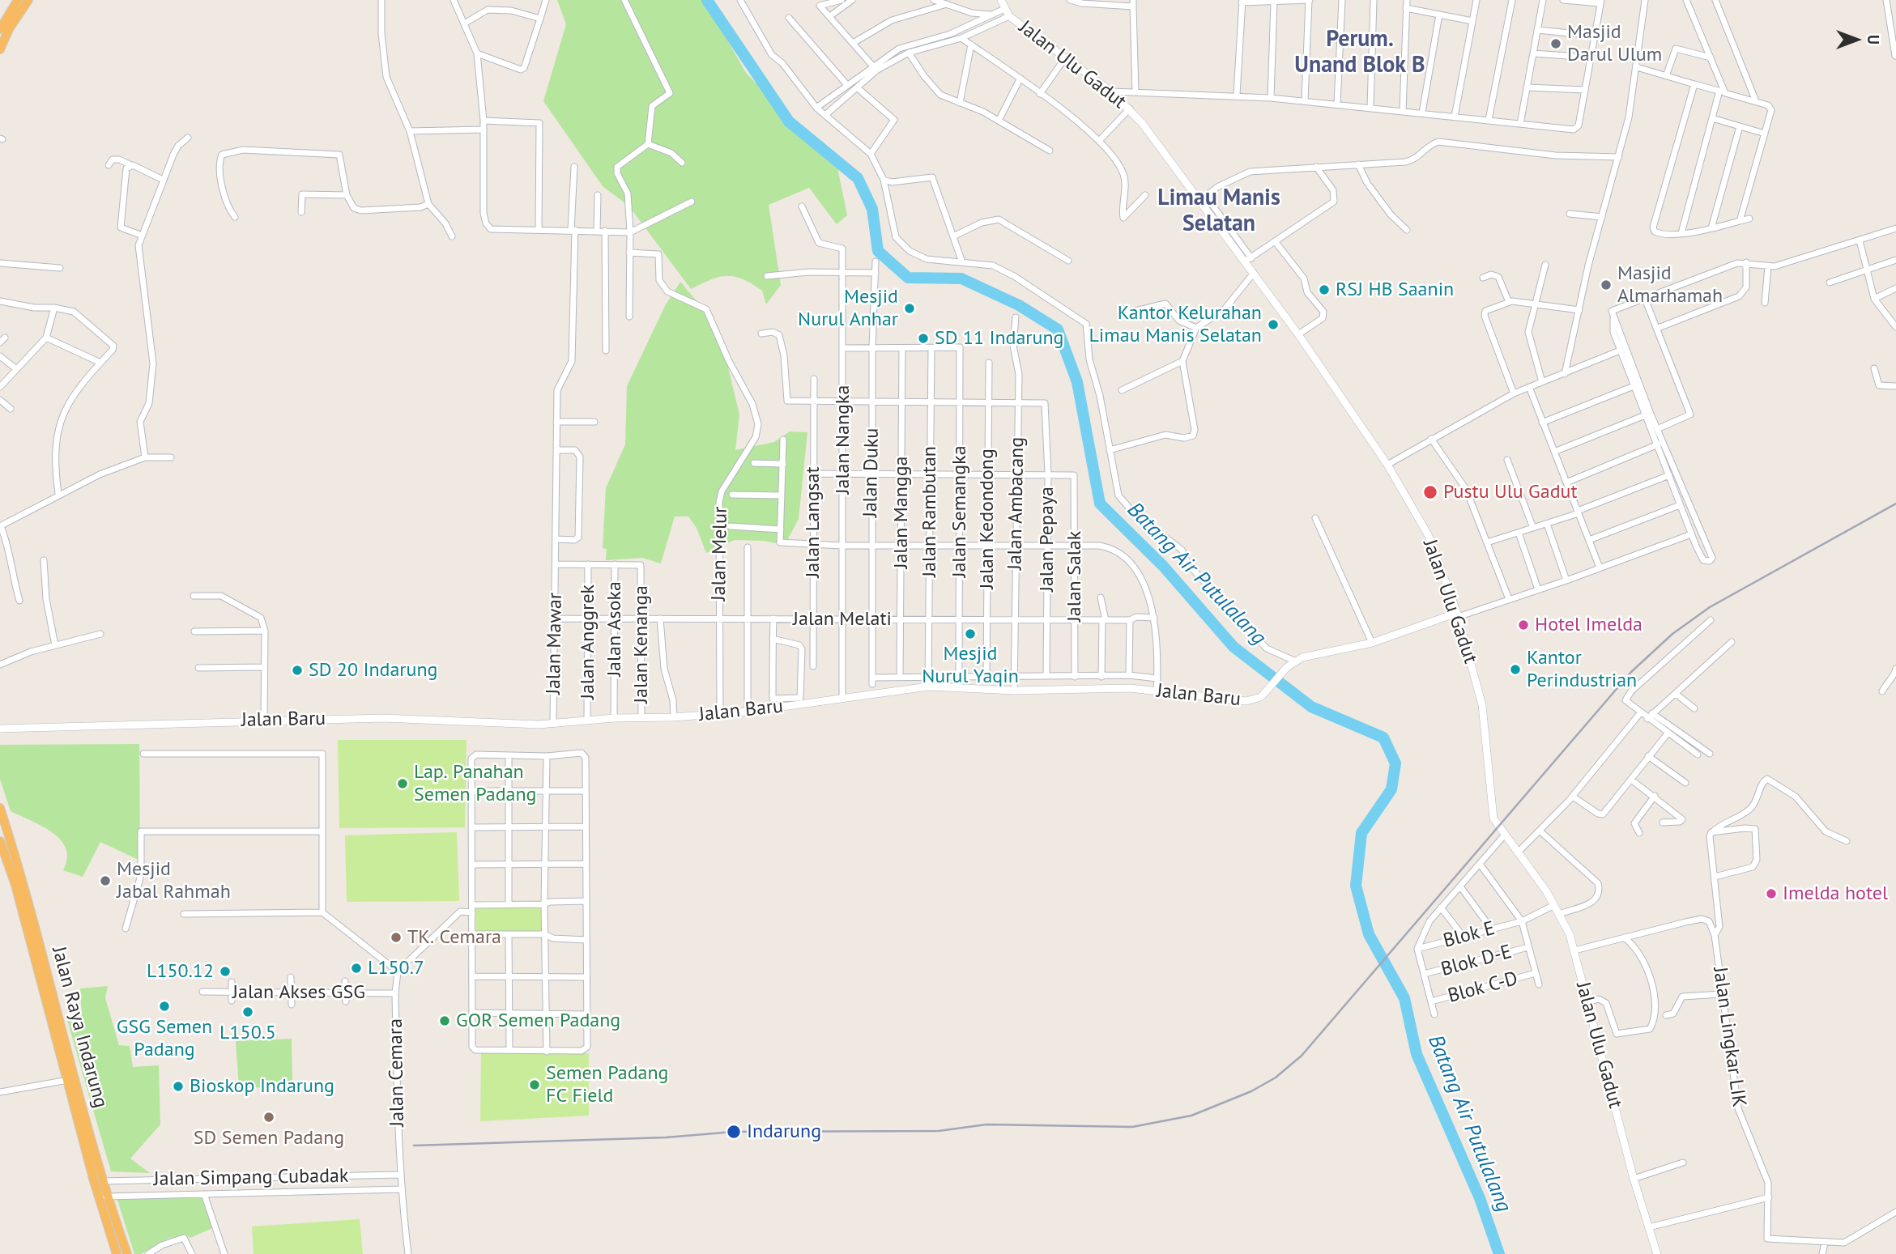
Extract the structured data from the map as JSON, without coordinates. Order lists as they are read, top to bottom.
{
  "streets": {
    "highway": ["Jalan Raya Indarung"],
    "street": [
      "Jalan Ulu Gadut",
      "Jalan Nangka",
      "Jalan Duku",
      "Jalan Ambacang",
      "Jalan Rambutan",
      "Jalan Semangka",
      "Jalan Mangga",
      "Jalan Kedondong",
      "Jalan Langsat",
      "Jalan Pepaya",
      "Jalan Melur",
      "Jalan Salak",
      "Jalan Melati",
      "Jalan Asoka",
      "Jalan Anggrek",
      "Jalan Mawar",
      "Jalan Kenanga",
      "Jalan Baru",
      "Blok E",
      "Blok D-E",
      "Blok C-D",
      "Jalan Akses GSG",
      "Jalan Lingkar LIK",
      "Jalan Cemara",
      "Jalan Simpang Cubadak"
    ]
  },
  "crossings": [
    ["Jalan Ulu Gadut", "Jalan Baru"],
    ["Jalan Ulu Gadut", "Blok E"],
    ["Jalan Nangka", "Jalan Melati"],
    ["Jalan Nangka", "Jalan Baru"],
    ["Jalan Duku", "Jalan Mangga"],
    ["Jalan Duku", "Jalan Melati"],
    ["Jalan Ambacang", "Jalan Pepaya"],
    ["Jalan Ambacang", "Jalan Melati"],
    ["Jalan Ambacang", "Jalan Baru"],
    ["Jalan Rambutan", "Jalan Semangka"],
    ["Jalan Rambutan", "Jalan Melati"],
    ["Jalan Rambutan", "Jalan Baru"],
    ["Jalan Semangka", "Jalan Melati"],
    ["Jalan Mangga", "Jalan Melati"],
    ["Jalan Kedondong", "Jalan Melati"],
    ["Jalan Langsat", "Jalan Melati"],
    ["Jalan Pepaya", "Jalan Salak"],
    ["Jalan Pepaya", "Jalan Melati"],
    ["Jalan Melur", "Jalan Melati"],
    ["Jalan Melur", "Jalan Baru"],
    ["Jalan Salak", "Jalan Melati"],
    ["Jalan Melati", "Jalan Asoka"],
    ["Jalan Melati", "Jalan Anggrek"],
    ["Jalan Melati", "Jalan Mawar"],
    ["Jalan Melati", "Jalan Kenanga"],
    ["Jalan Asoka", "Jalan Anggrek"],
    ["Jalan Asoka", "Jalan Mawar"],
    ["Jalan Asoka", "Jalan Kenanga"],
    ["Jalan Asoka", "Jalan Baru"],
    ["Jalan Anggrek", "Jalan Baru"],
    ["Jalan Mawar", "Jalan Baru"],
    ["Jalan Kenanga", "Jalan Baru"],
    ["Jalan Akses GSG", "Jalan Cemara"],
    ["Jalan Raya Indarung", "Jalan Simpang Cubadak"],
    ["Jalan Cemara", "Jalan Simpang Cubadak"]
  ],
  "districts": ["Perum. Unand Blok B", "Limau Manis Selatan"],
  "water": ["Batang Air Putulalang"],
  "places": [
    "Masjid Darul Ulum",
    "Masjid Almarhamah",
    "RSJ HB Saanin",
    "Mesjid Nurul Anhar",
    "Kantor Kelurahan Limau Manis Selatan",
    "SD 11 Indarung",
    "Pustu Ulu Gadut",
    "Hotel Imelda",
    "Mesjid Nurul Yaqin",
    "Kantor Perindustrian",
    "SD 20 Indarung",
    "Lap. Panahan Semen Padang",
    "Mesjid Jabal Rahmah",
    "Imelda hotel",
    "TK. Cemara",
    "L150.7",
    "L150.12",
    "GSG Semen Padang",
    "L150.5",
    "GOR Semen Padang",
    "Semen Padang FC Field",
    "Bioskop Indarung",
    "SD Semen Padang",
    "Indarung"
  ],
  "north": "right"
}
